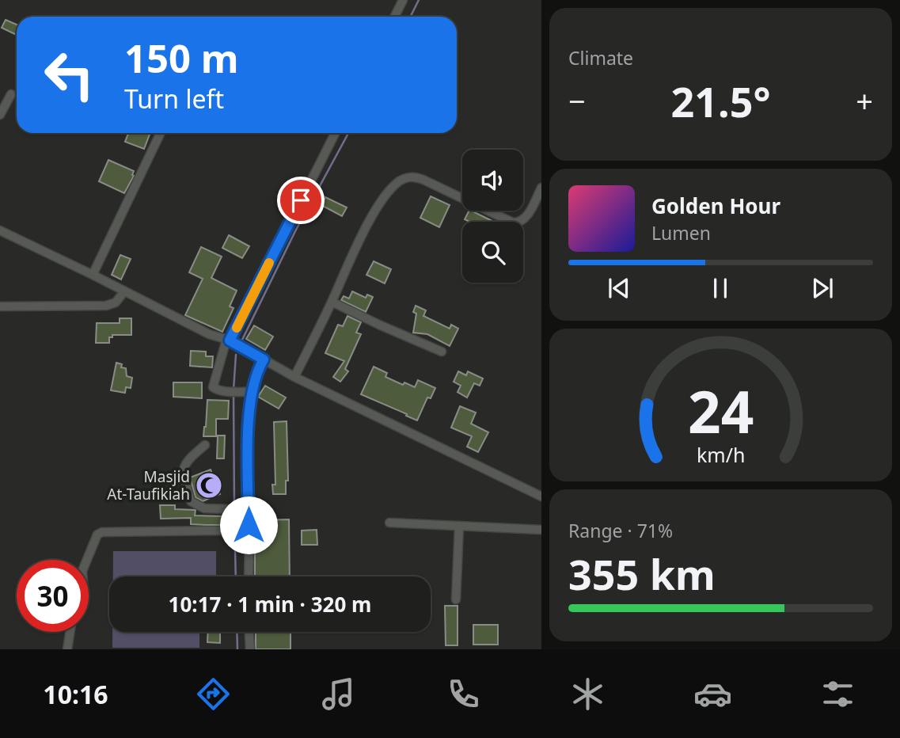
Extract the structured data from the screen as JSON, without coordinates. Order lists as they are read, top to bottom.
{
  "places": {
    "mosque": ["Masjid At-Taufikiah"]
  },
  "page": {
    "tile": [
      "Climate",
      ["Range · 71%", "355 km"]
    ],
    "turn": ["150 m", "Turn left"],
    "heat": ["−", "21.5°", "+"],
    "song": ["Golden Hour", "Lumen"],
    "limit": "30",
    "trip": "10:17 · 1 min · 320 m",
    "tabs": "10:16",
    "gauge": ["24", "km/h"]
  }
}
